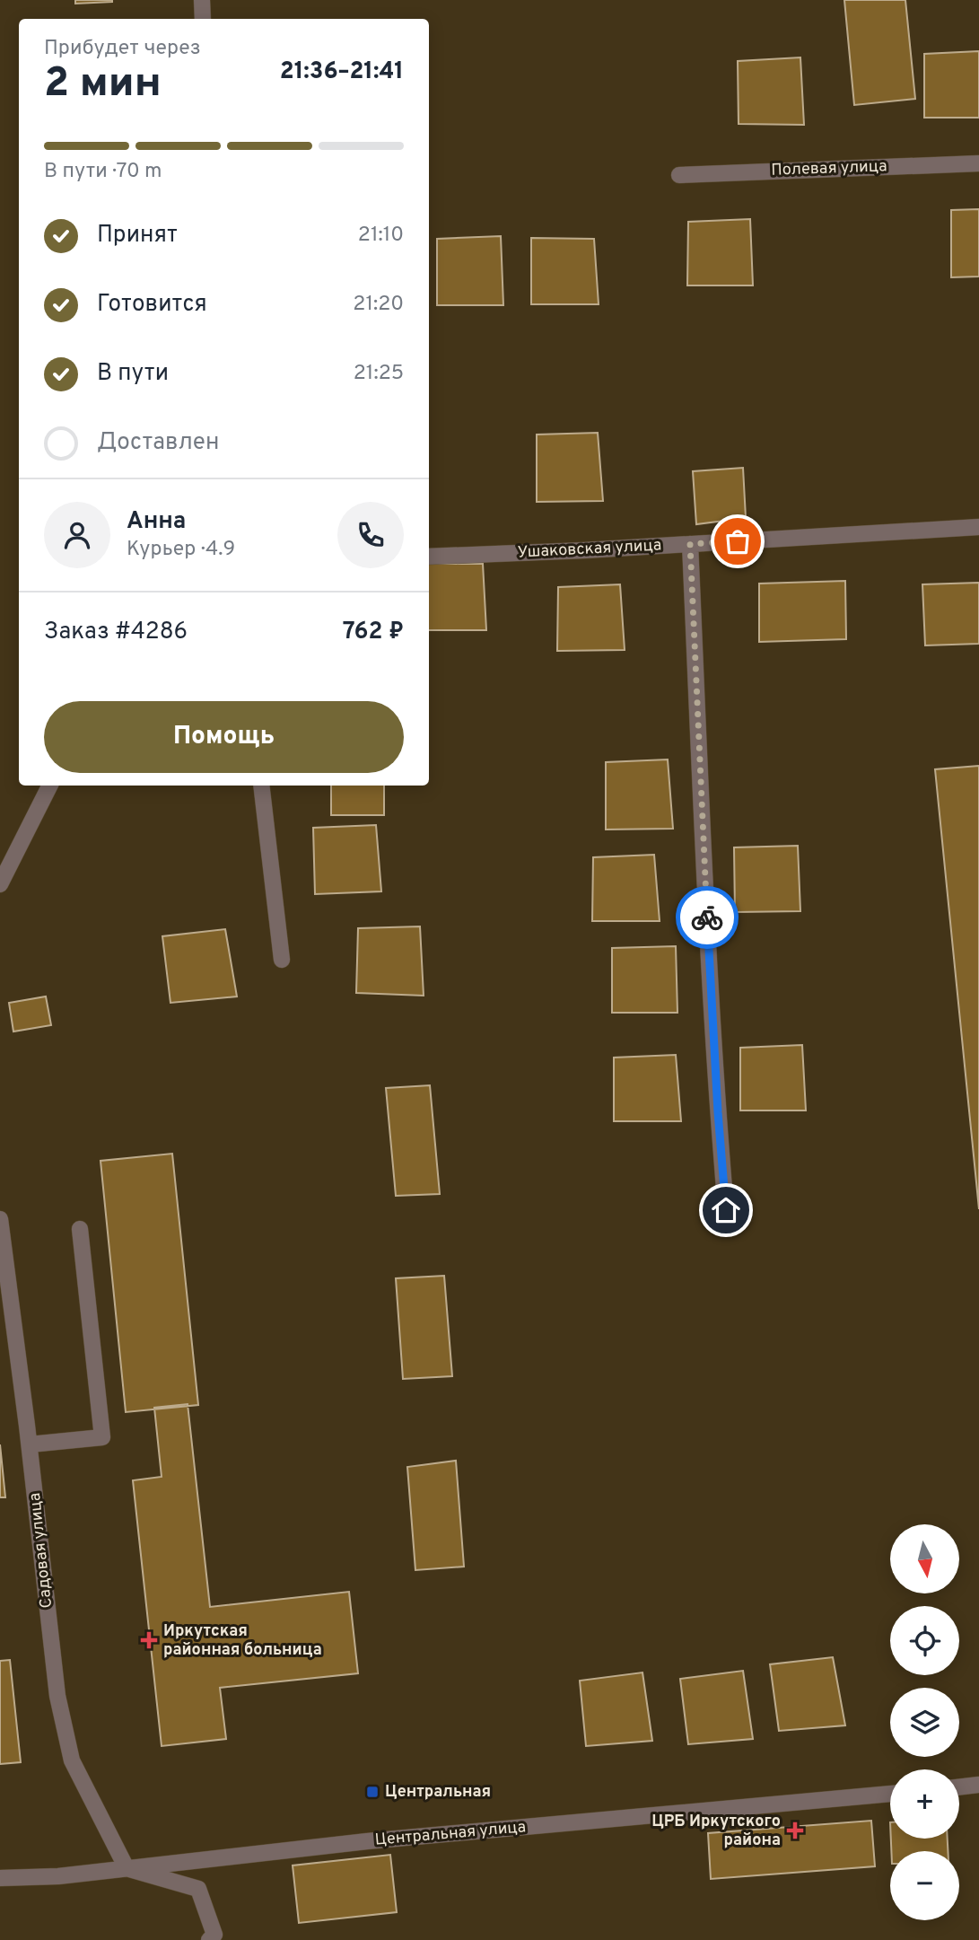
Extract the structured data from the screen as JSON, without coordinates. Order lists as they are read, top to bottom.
{
  "streets": {
    "street": [
      "Полевая улица",
      "Ушаковская улица",
      "Садовая улица",
      "Центральная улица"
    ]
  },
  "crossings": [
    ["Садовая улица", "Центральная улица"]
  ],
  "places": {
    "health": ["Иркутская районная больница", "ЦРБ Иркутского района"],
    "transit": ["Центральная"]
  },
  "north": "bottom",
  "page": {
    "heading": ["2 мин", "Прибудет через", "21:36–21:41"],
    "panel": [
      "Анна",
      "Курьер · 4.9",
      "Заказ #4286",
      "762 ₽"
    ],
    "bar": "В пути · 70 m",
    "list": [
      ["Принят", "21:10"],
      ["Готовится", "21:20"],
      ["В пути", "21:25"],
      "Доставлен"
    ],
    "buttons": "Помощь",
    "map_buttons": ["+", "−"]
  }
}
